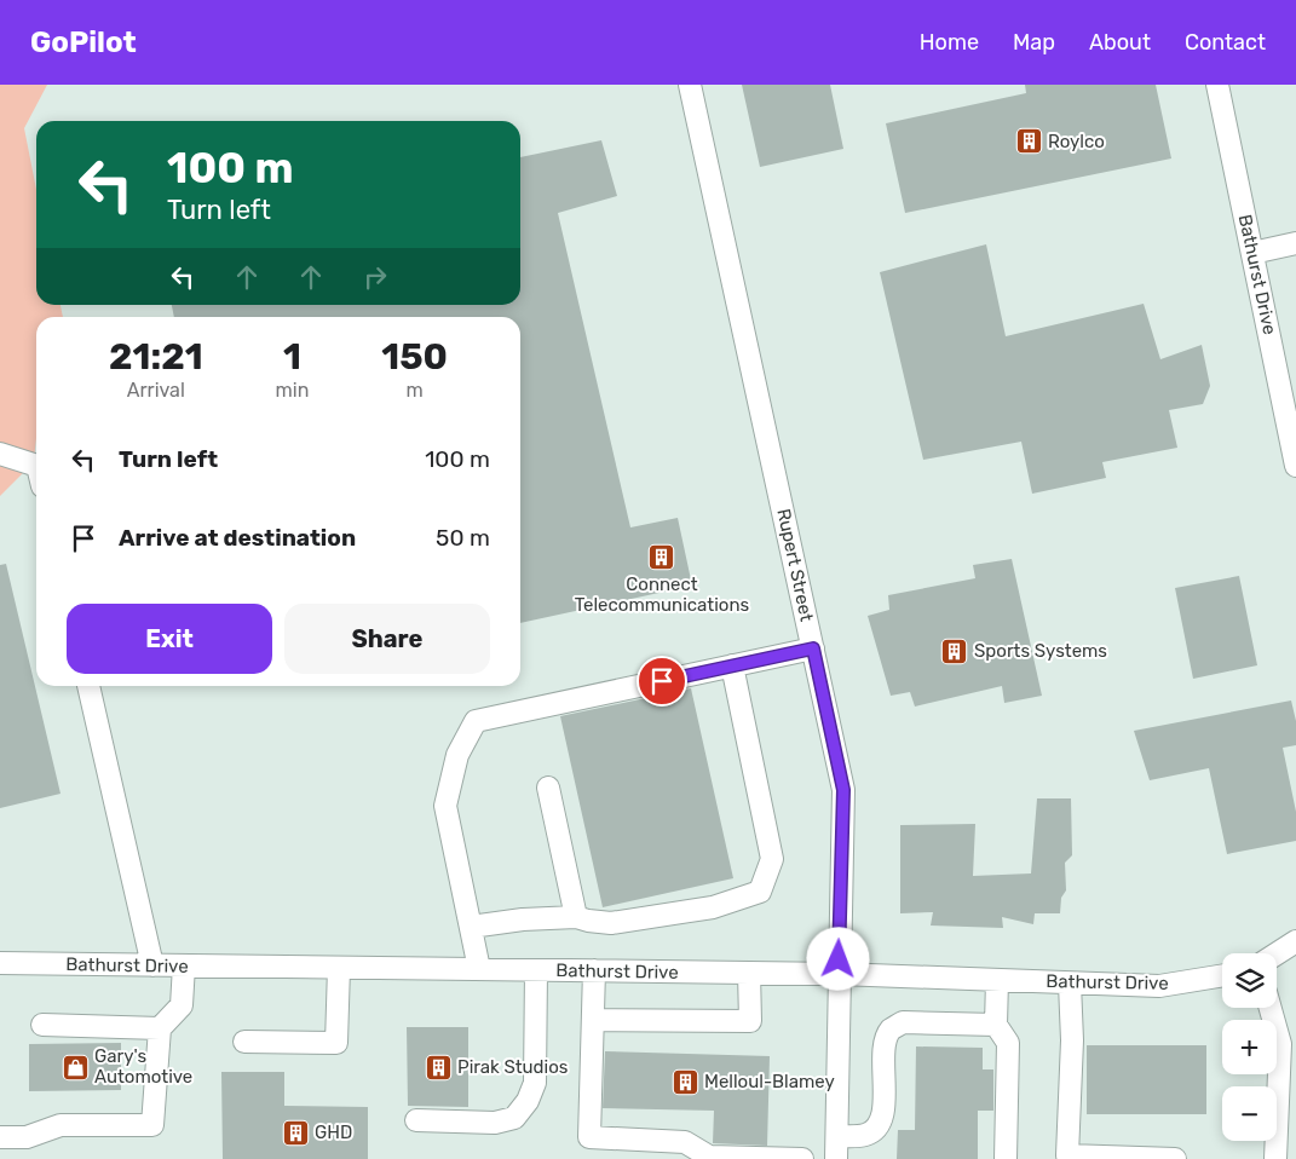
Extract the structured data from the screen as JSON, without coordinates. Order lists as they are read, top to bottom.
{
  "streets": {
    "street": ["Bathurst Drive", "Rupert Street"]
  },
  "crossings": [
    ["Bathurst Drive", "Rupert Street"]
  ],
  "places": {
    "building": [
      "Roylco",
      "Connect Telecommunications",
      "Sports Systems",
      "Pirak Studios",
      "Melloul-Blamey",
      "GHD"
    ],
    "shop": ["Gary's Automotive"]
  },
  "page": {
    "header": "GoPilot",
    "nav": [
      "Home",
      "Map",
      "About",
      "Contact"
    ],
    "turn": ["100 m", "Turn left"],
    "eta": [
      "21:21",
      "Arrival",
      "1",
      "min",
      "150",
      "m"
    ],
    "list": [
      {
        "name": "Turn left",
        "value": "100 m"
      },
      {
        "name": "Arrive at destination",
        "value": "50 m"
      }
    ],
    "buttons": ["Exit", "Share"],
    "map_buttons": ["+", "−"]
  }
}
